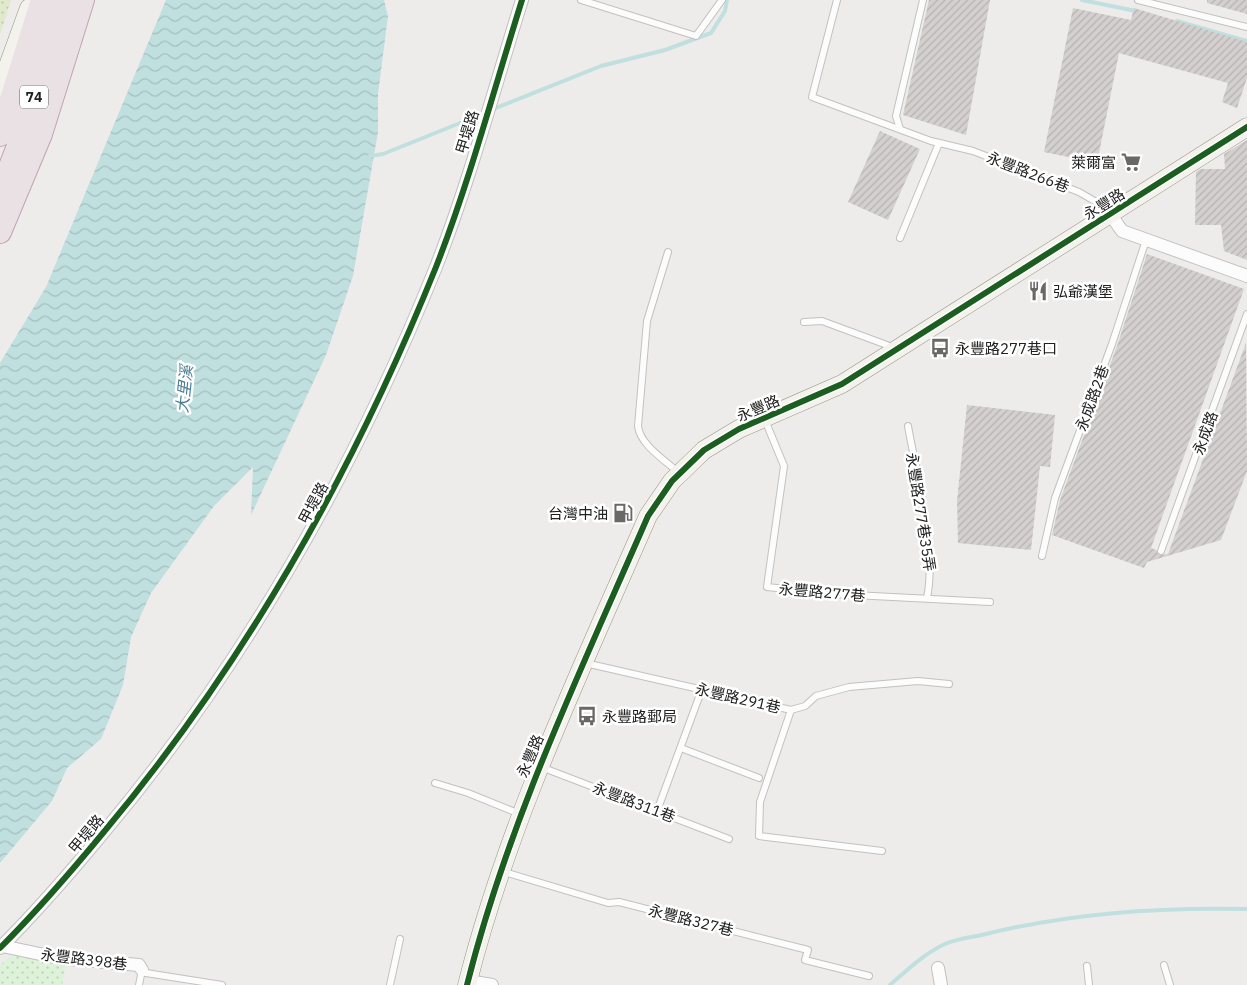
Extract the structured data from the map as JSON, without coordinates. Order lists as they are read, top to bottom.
{
  "streets": {
    "highway": ["74"],
    "street": ["甲堤路", "永豐路", "永豐路398巷"],
    "lane": [
      "永豐路266巷",
      "永成路2巷",
      "永成路",
      "永豐路277巷35弄",
      "永豐路277巷",
      "永豐路291巷",
      "永豐路311巷",
      "永豐路327巷"
    ]
  },
  "crossings": [
    ["甲堤路", "永豐路398巷"],
    ["永豐路266巷", "永豐路"],
    ["永豐路", "永豐路277巷"],
    ["永豐路", "永豐路291巷"],
    ["永豐路", "永豐路311巷"],
    ["永豐路", "永豐路327巷"],
    ["永豐路277巷35弄", "永豐路277巷"]
  ],
  "water": ["大里溪"],
  "places": {
    "supermarket": ["萊爾富"],
    "restaurant": ["弘爺漢堡"],
    "bus stop": ["永豐路277巷口", "永豐路郵局"],
    "fuel station": ["台灣中油"]
  }
}
